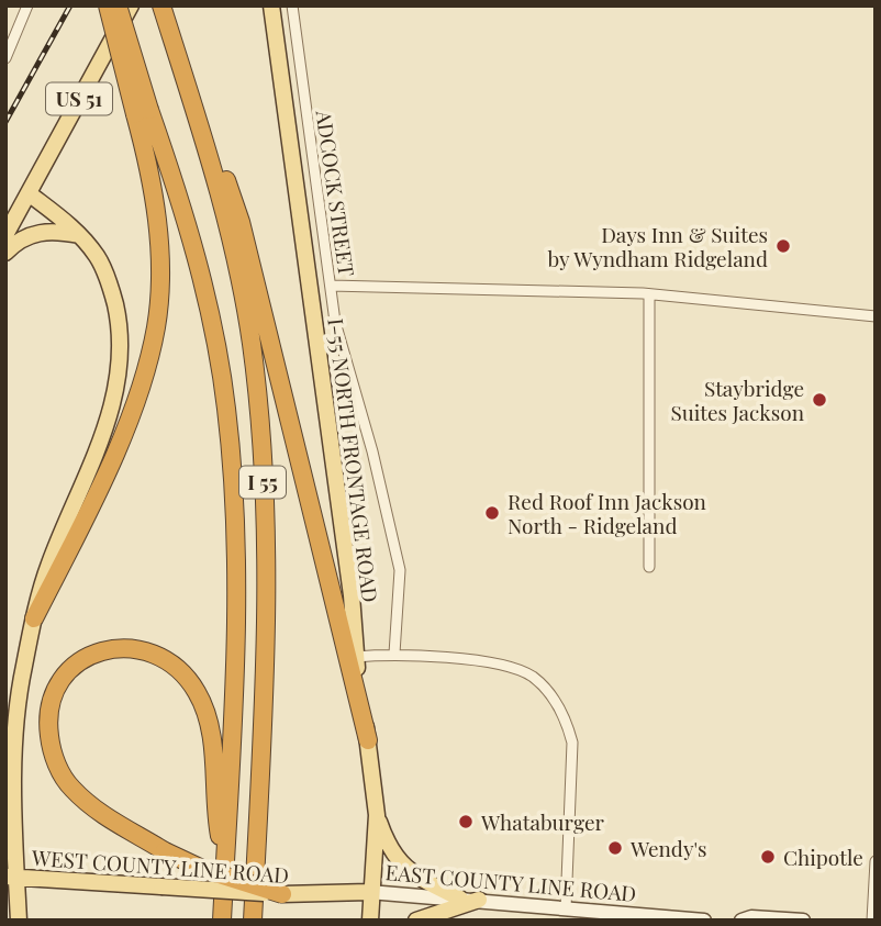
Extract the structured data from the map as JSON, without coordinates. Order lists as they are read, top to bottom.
{
  "streets": {
    "highway": ["I 55"],
    "main road": [
      "US 51",
      "I-55 NORTH FRONTAGE ROAD",
      "WEST COUNTY LINE ROAD",
      "EAST COUNTY LINE ROAD"
    ],
    "street": ["ADCOCK STREET"]
  },
  "crossings": [
    ["I-55 NORTH FRONTAGE ROAD", "EAST COUNTY LINE ROAD"],
    ["WEST COUNTY LINE ROAD", "EAST COUNTY LINE ROAD"]
  ],
  "places": [
    "Days Inn & Suites by Wyndham Ridgeland",
    "Staybridge Suites Jackson",
    "Red Roof Inn Jackson North - Ridgeland",
    "Whataburger",
    "Wendy's",
    "Chipotle"
  ]
}
